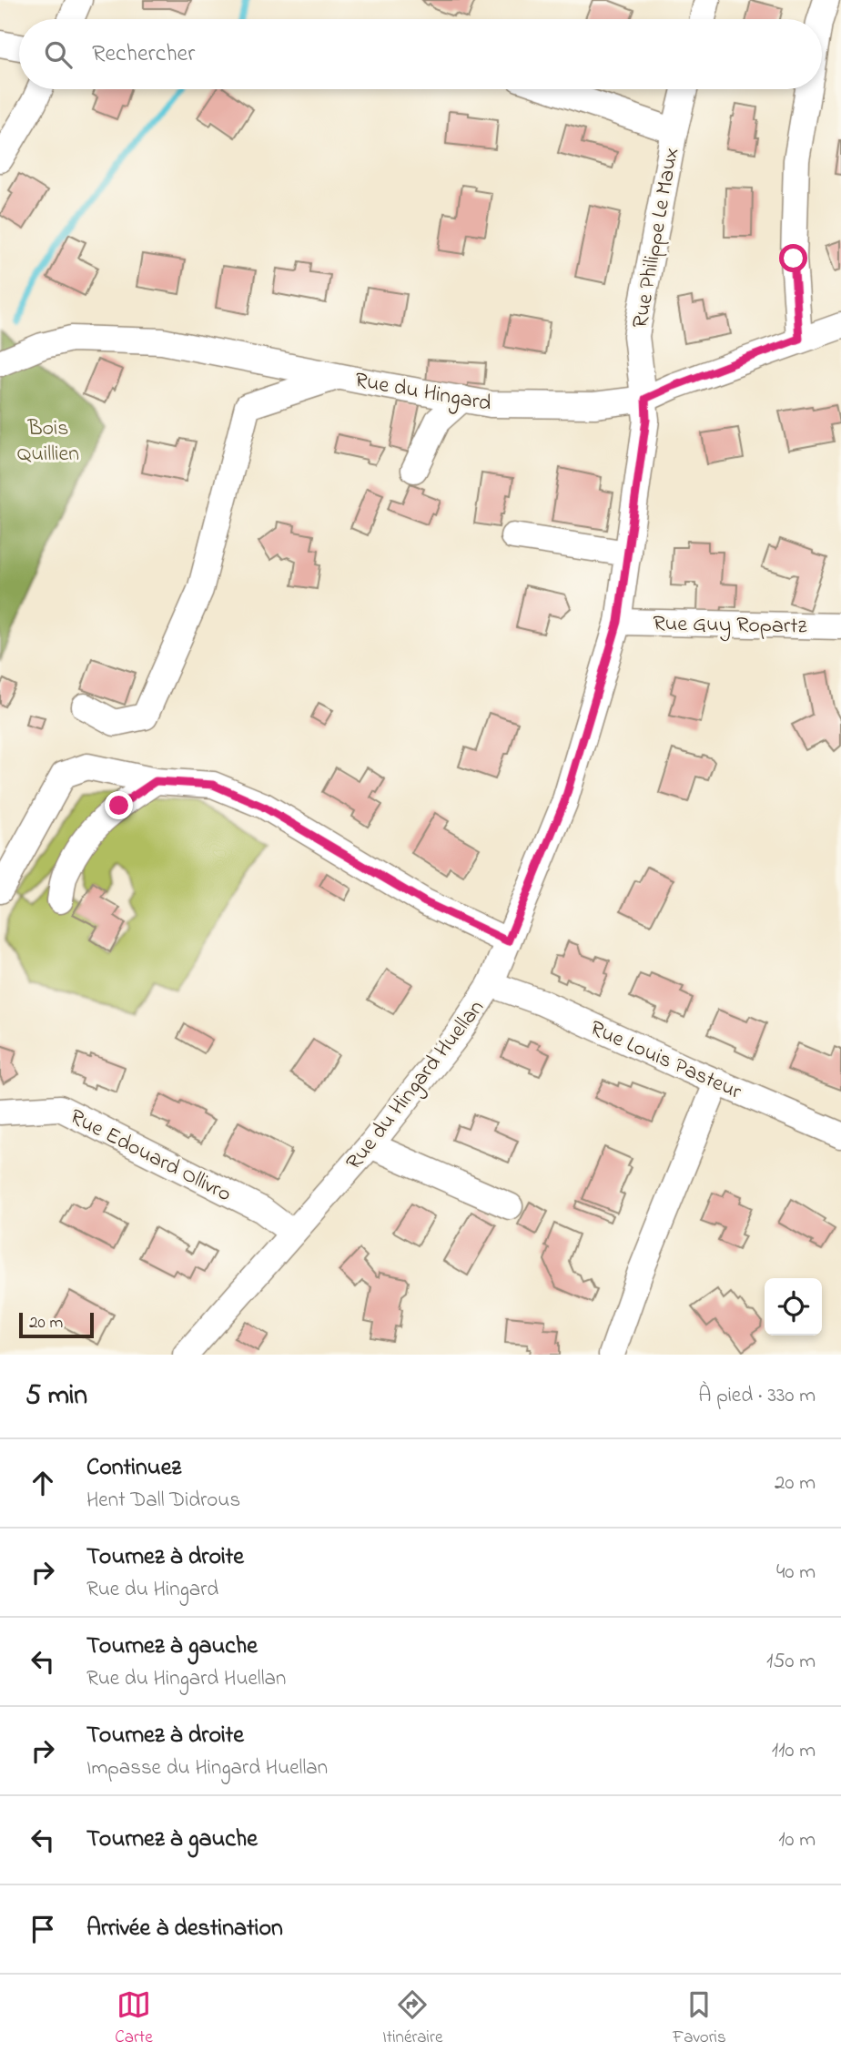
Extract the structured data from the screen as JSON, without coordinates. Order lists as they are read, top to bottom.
{
  "streets": {
    "street": [
      "Rue Philippe Le Maux",
      "Rue du Hingard",
      "Rue Guy Ropartz",
      "Rue Louis Pasteur",
      "Rue du Hingard Huellan",
      "Rue Edouard Ollivro"
    ]
  },
  "crossings": [
    ["Rue Philippe Le Maux", "Rue du Hingard"],
    ["Rue Philippe Le Maux", "Rue du Hingard Huellan"],
    ["Rue du Hingard", "Rue du Hingard Huellan"],
    ["Rue Guy Ropartz", "Rue du Hingard Huellan"],
    ["Rue Louis Pasteur", "Rue du Hingard Huellan"],
    ["Rue du Hingard Huellan", "Rue Edouard Ollivro"]
  ],
  "parks": ["Bois Quillien"],
  "scale_bar": "20 m",
  "page": {
    "search": "Rechercher",
    "scale": "20 m",
    "heading": ["5 min", "À pied · 330 m"],
    "list": [
      ["Continuez", "Hent Dall Didrous", "20 m"],
      ["Tournez à droite", "Rue du Hingard", "40 m"],
      ["Tournez à gauche", "Rue du Hingard Huellan", "150 m"],
      ["Tournez à droite", "Impasse du Hingard Huellan", "110 m"],
      ["Tournez à gauche", "10 m"],
      "Arrivée à destination"
    ],
    "nav": ["Carte", "Itinéraire", "Favoris"]
  }
}
